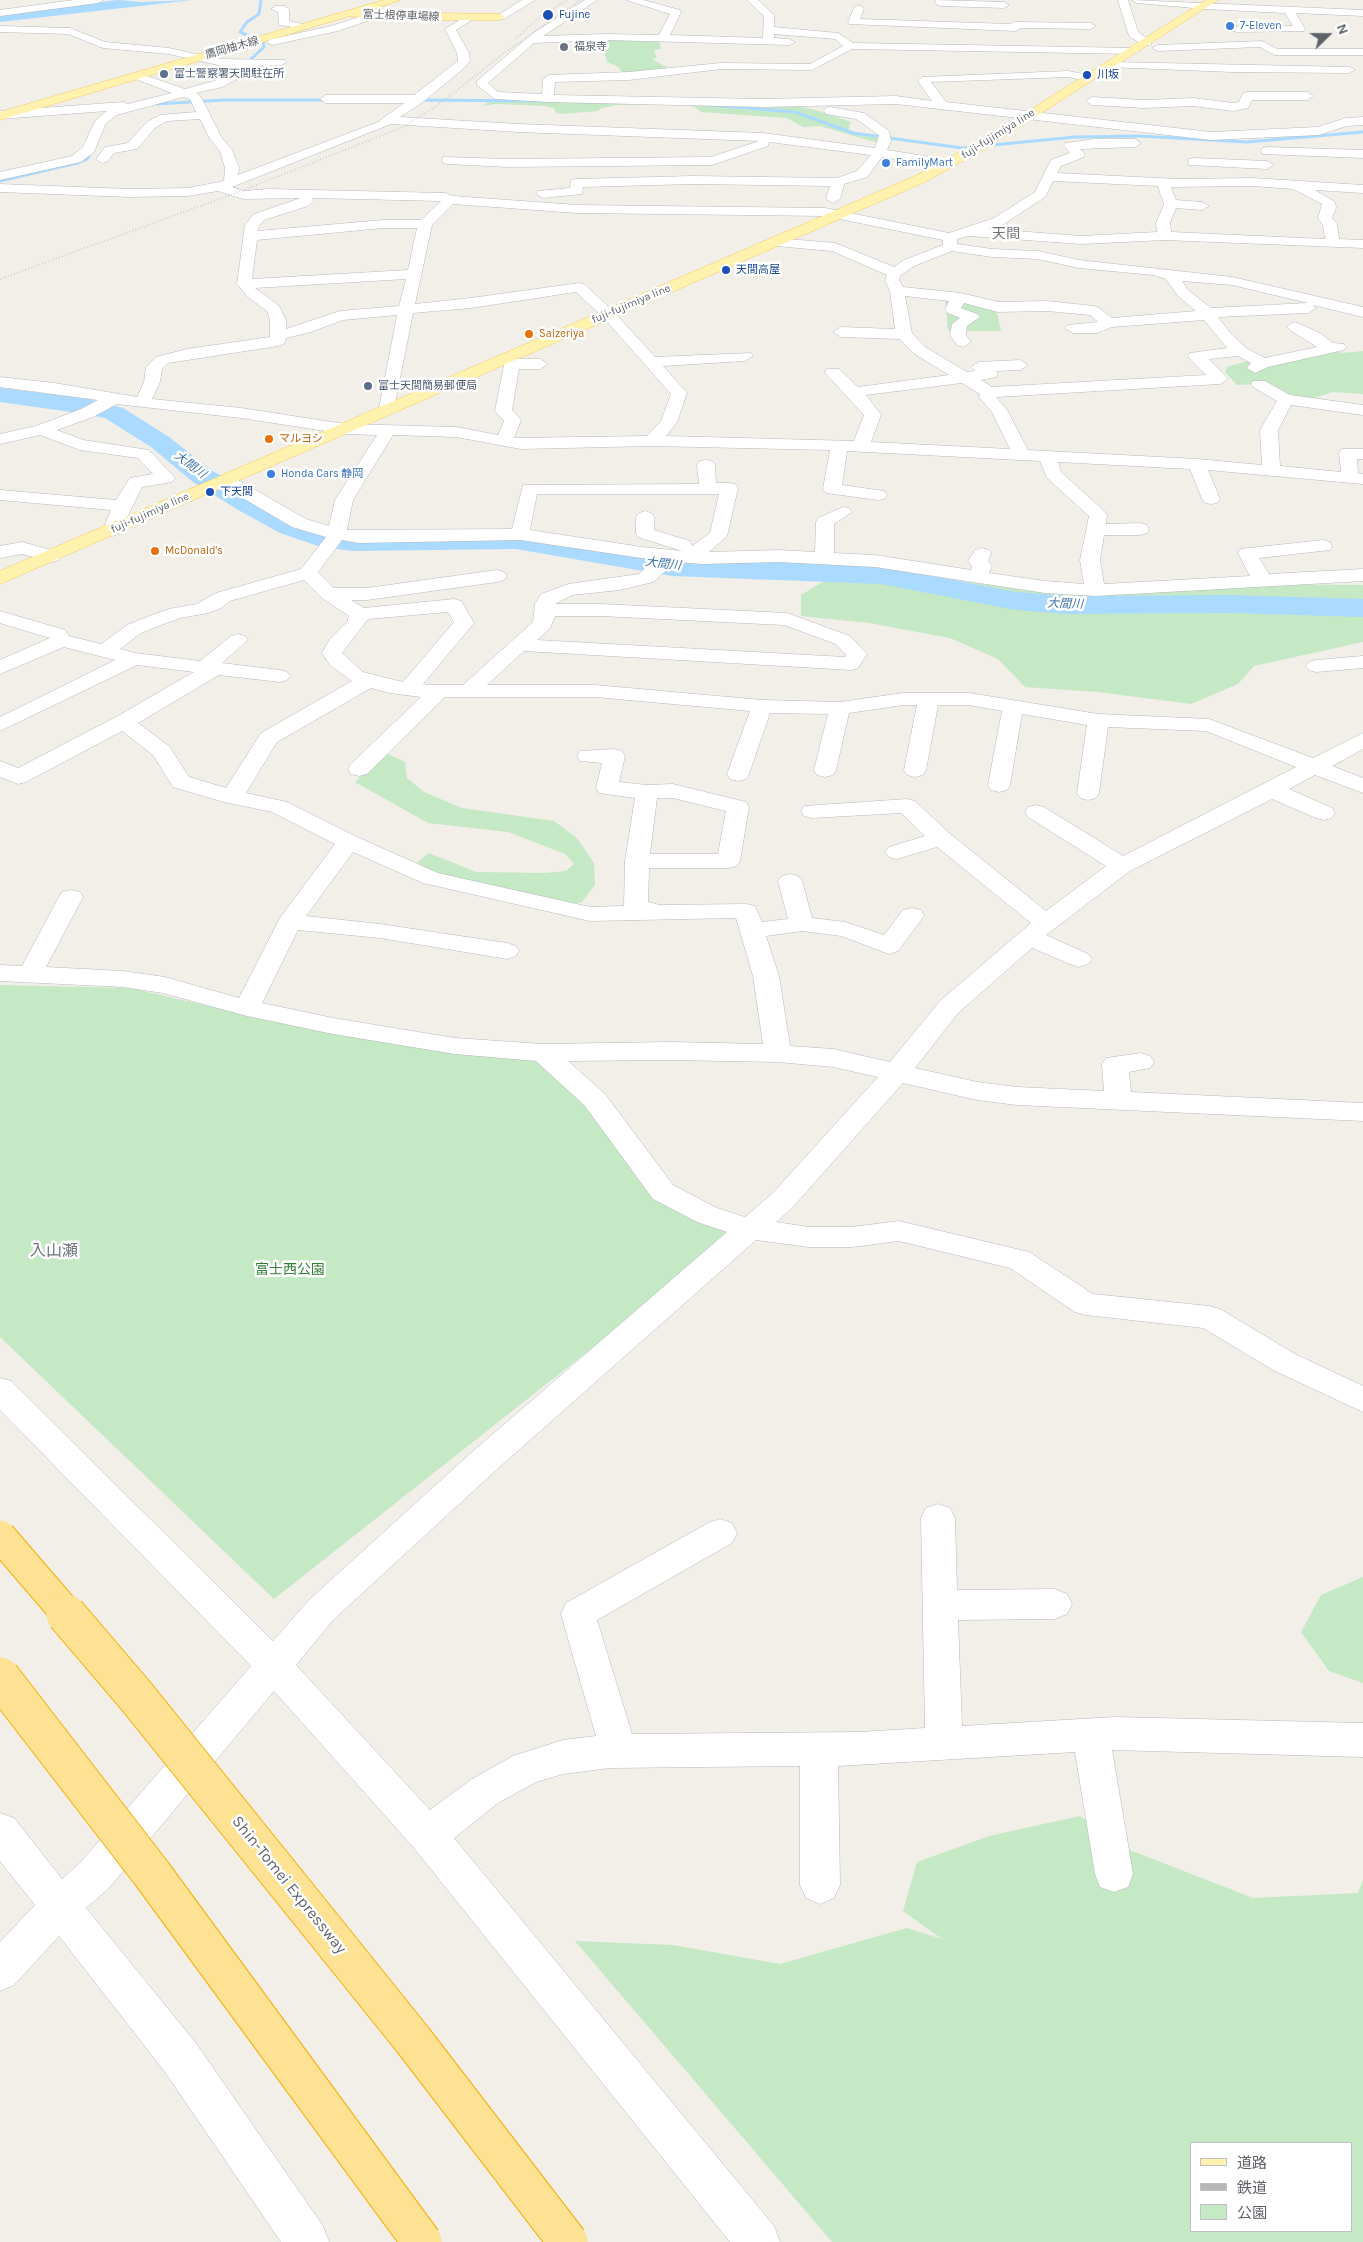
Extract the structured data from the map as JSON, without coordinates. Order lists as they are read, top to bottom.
{
  "streets": {
    "highway": ["Shin-Tomei Expressway"],
    "main road": ["富士根停車場線", "鷹岡柚木線", "fuji-fujimiya line"]
  },
  "crossings": [
    ["富士根停車場線", "鷹岡柚木線"]
  ],
  "districts": ["天間", "入山瀬"],
  "water": ["大間川"],
  "parks": ["富士西公園"],
  "places": [
    "Fujine",
    "7-Eleven",
    "福泉寺",
    "富士警察署天間駐在所",
    "川坂",
    "FamilyMart",
    "天間高屋",
    "Saizeriya",
    "富士天間簡易郵便局",
    "マルヨシ",
    "Honda Cars 静岡",
    "下天間",
    "McDonald's"
  ],
  "legend": ["道路", "鉄道", "公園"],
  "north": "right"
}
